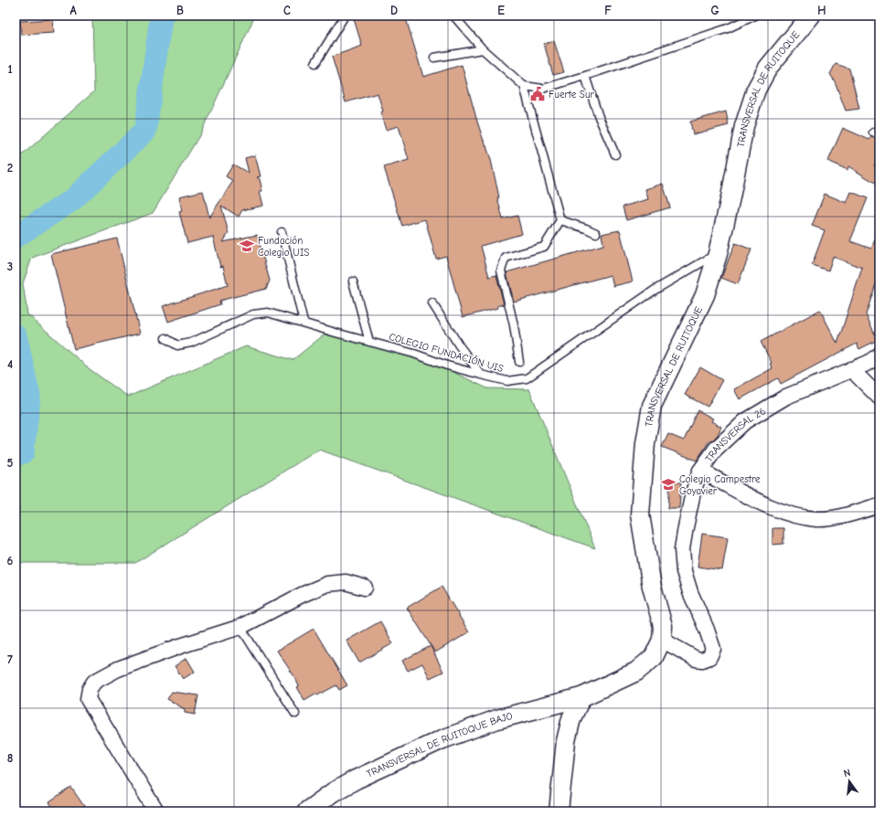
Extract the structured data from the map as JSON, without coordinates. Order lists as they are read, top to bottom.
{
  "streets": {
    "street": ["TRANSVERSAL DE RUITOQUE", "TRANSVERSAL 26", "TRANSVERSAL DE RUITOQUE BAJO"],
    "lane": ["COLEGIO FUNDACIÓN UIS"]
  },
  "crossings": [
    ["TRANSVERSAL DE RUITOQUE", "COLEGIO FUNDACIÓN UIS"],
    ["TRANSVERSAL DE RUITOQUE", "TRANSVERSAL 26"],
    ["TRANSVERSAL DE RUITOQUE", "TRANSVERSAL DE RUITOQUE BAJO"]
  ],
  "places": {
    "public building": ["Fuerte Sur"],
    "school or university": ["Fundación Colegio UIS", "Colegio Campestre Goyavier"]
  },
  "north": "top",
  "grid": {
    "columns": [
      "A",
      "B",
      "C",
      "D",
      "E",
      "F",
      "G",
      "H"
    ],
    "rows": [
      "1",
      "2",
      "3",
      "4",
      "5",
      "6",
      "7",
      "8"
    ]
  }
}
